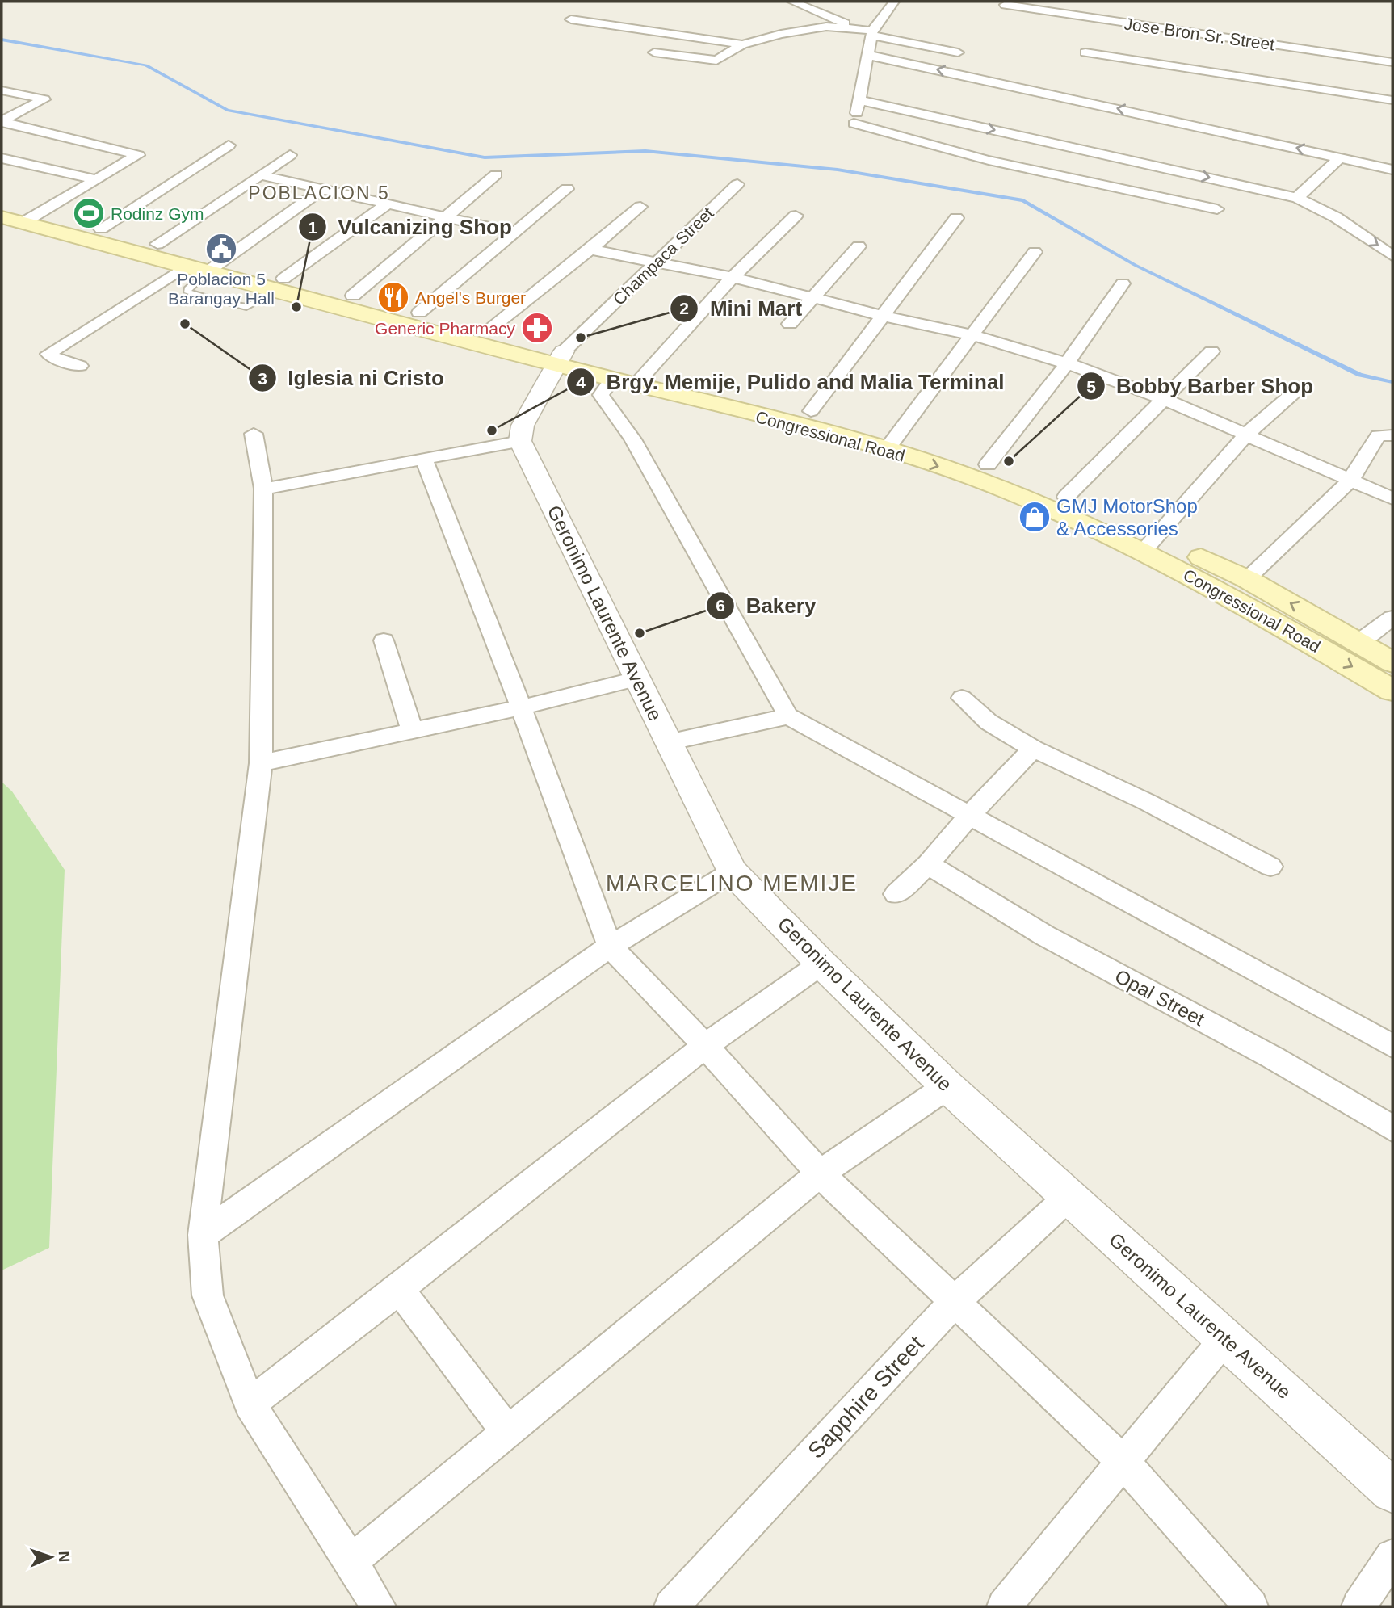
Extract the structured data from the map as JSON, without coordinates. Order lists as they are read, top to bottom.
{
  "streets": {
    "main road": ["Congressional Road"],
    "street": [
      "Jose Bron Sr. Street",
      "Champaca Street",
      "Geronimo Laurente Avenue",
      "Opal Street",
      "Sapphire Street"
    ]
  },
  "crossings": [
    ["Champaca Street", "Congressional Road"],
    ["Geronimo Laurente Avenue", "Sapphire Street"]
  ],
  "districts": ["POBLACION 5", "MARCELINO MEMIJE"],
  "places": {
    "sports": ["Rodinz Gym"],
    "public building": ["Poblacion 5 Barangay Hall"],
    "restaurant": ["Angel's Burger"],
    "other": [
      "Vulcanizing Shop",
      "Iglesia ni Cristo",
      "Mini Mart",
      "Brgy. Memije, Pulido and Malia Terminal",
      "Bobby Barber Shop",
      "Bakery"
    ],
    "pharmacy": ["Generic Pharmacy"],
    "shop": ["GMJ MotorShop & Accessories"]
  },
  "north": "right"
}
